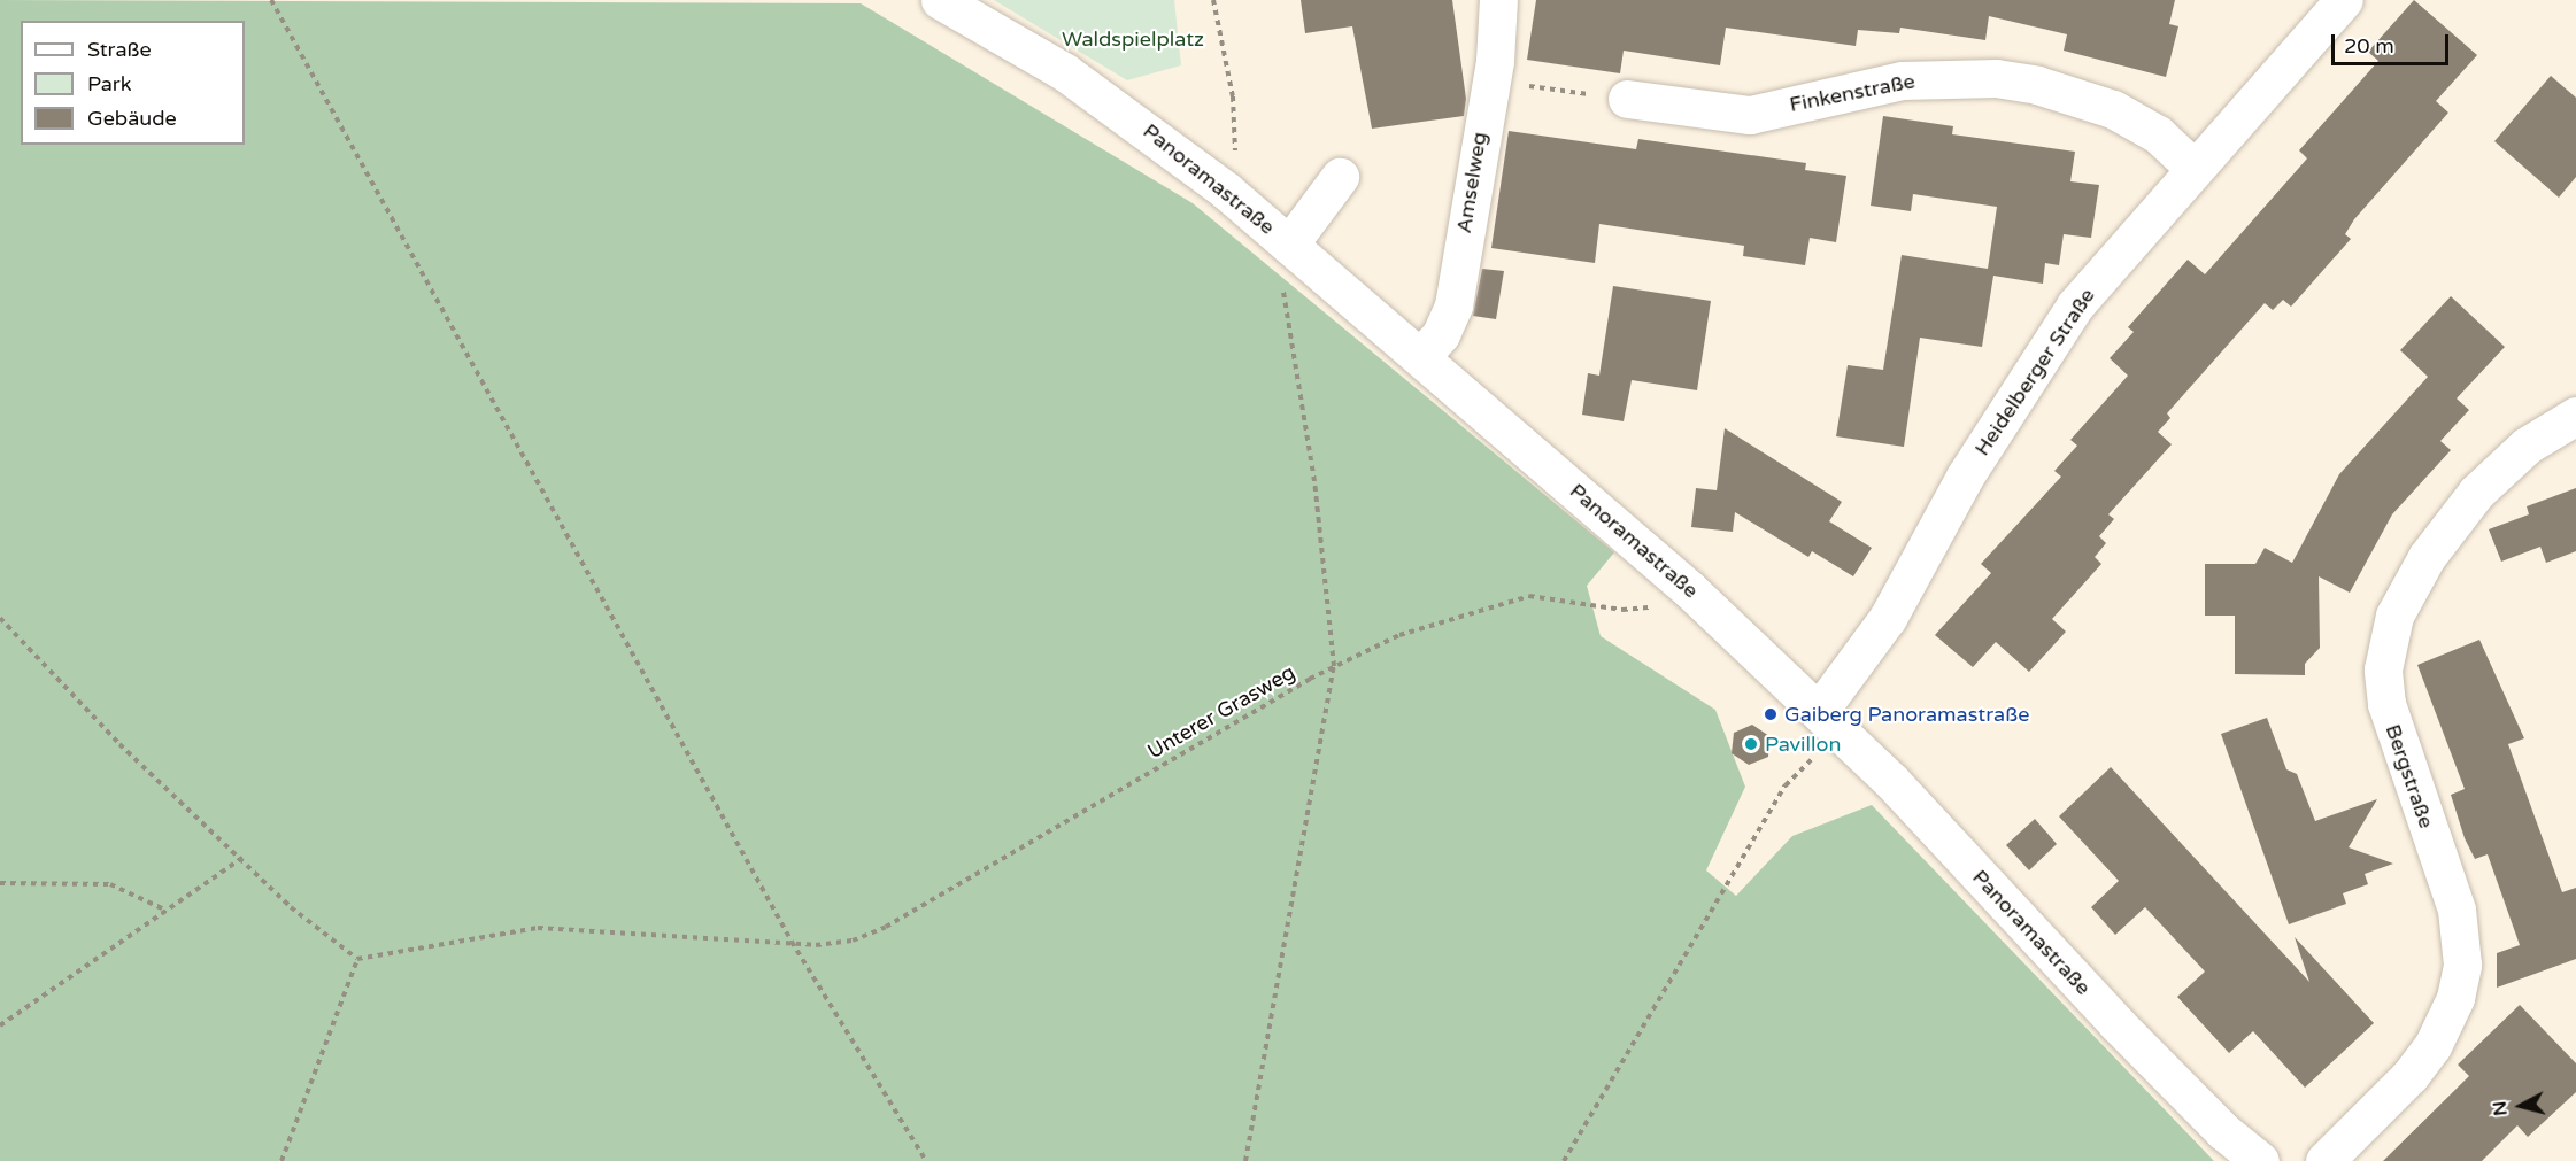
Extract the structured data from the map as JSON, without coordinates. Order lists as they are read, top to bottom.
{
  "streets": {
    "street": [
      "Finkenstraße",
      "Panoramastraße",
      "Amselweg",
      "Heidelberger Straße",
      "Bergstraße"
    ],
    "path": ["Unterer Grasweg"]
  },
  "crossings": [
    ["Finkenstraße", "Heidelberger Straße"],
    ["Panoramastraße", "Amselweg"],
    ["Panoramastraße", "Heidelberger Straße"],
    ["Panoramastraße", "Unterer Grasweg"]
  ],
  "parks": ["Waldspielplatz"],
  "places": ["Gaiberg Panoramastraße", "Pavillon"],
  "legend": ["Straße", "Park", "Gebäude"],
  "scale_bar": "20 m",
  "north": "left"
}
